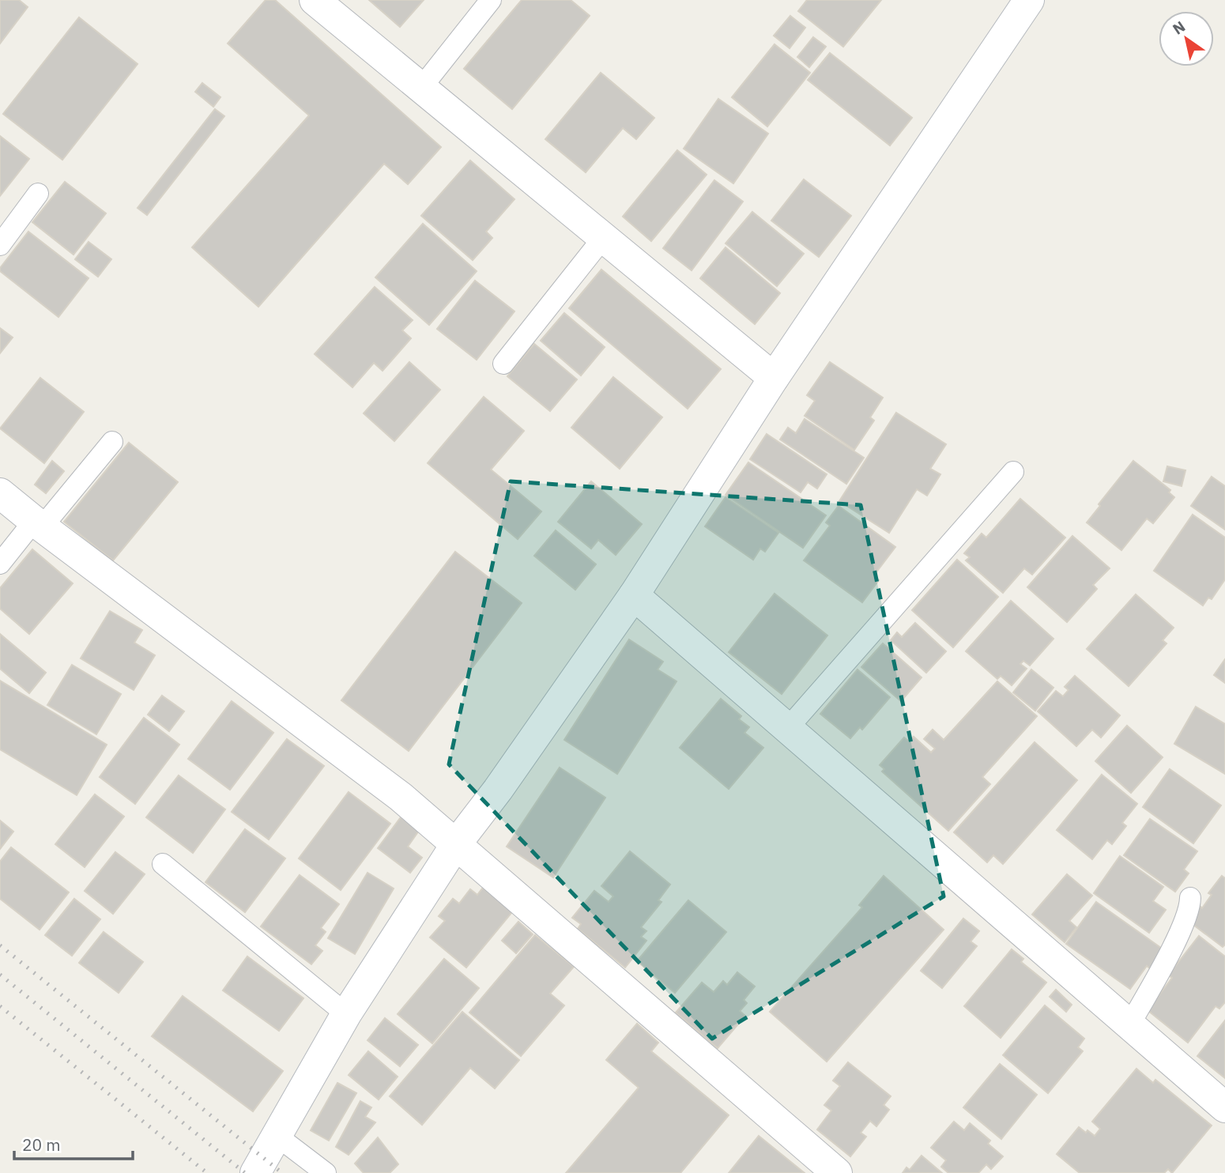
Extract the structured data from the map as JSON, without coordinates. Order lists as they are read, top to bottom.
{
  "scale_bar": "20 m",
  "north": "top left"
}
